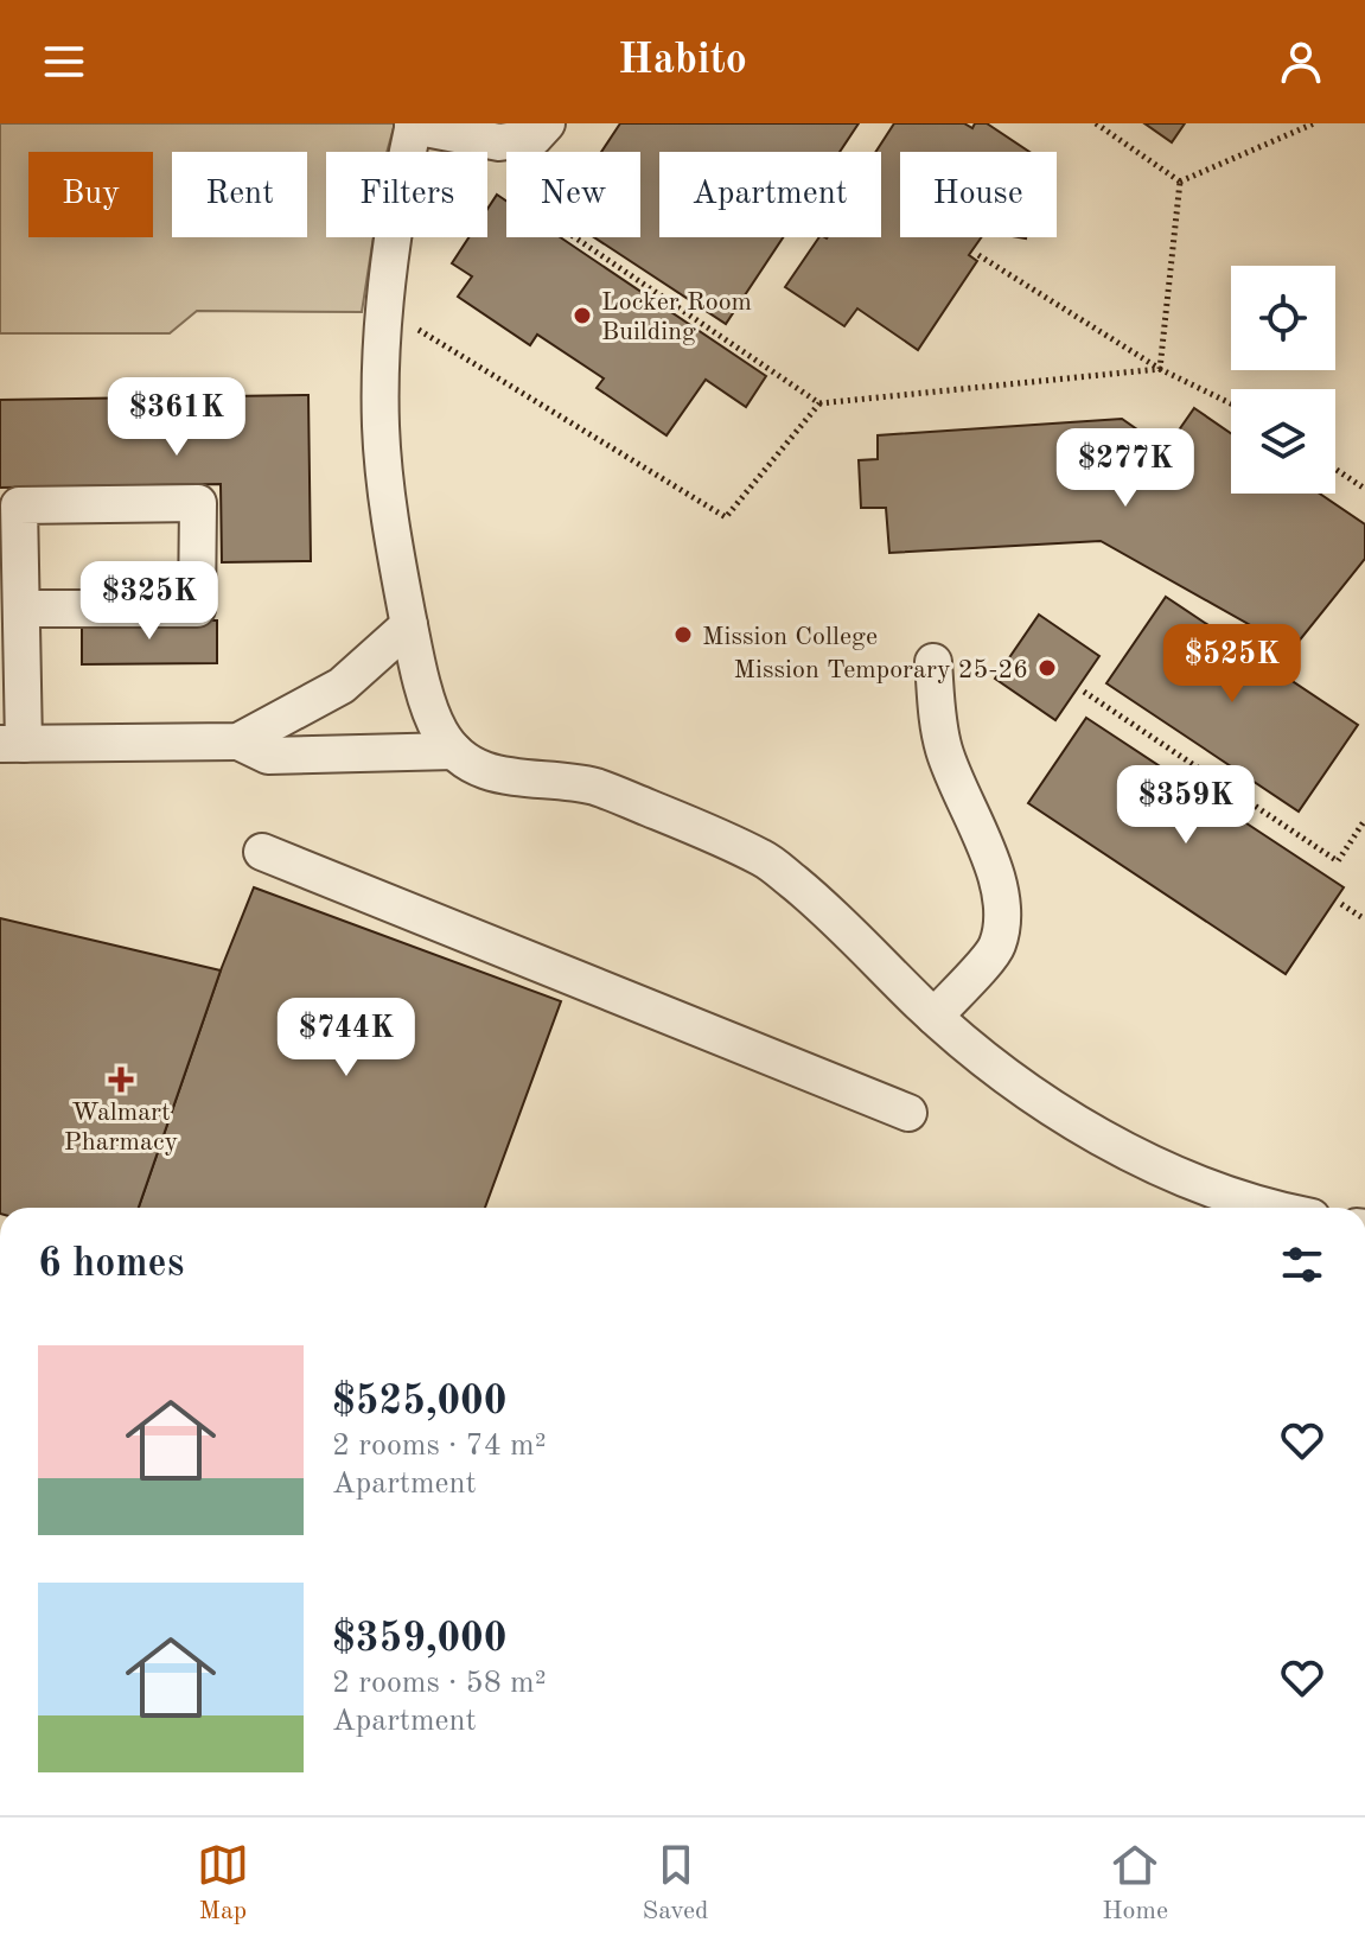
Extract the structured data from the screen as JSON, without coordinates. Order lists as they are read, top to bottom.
{
  "places": {
    "other": ["Locker Room Building", "Mission College", "Mission Temporary 25-26"],
    "health": ["Walmart Pharmacy"]
  },
  "page": {
    "header": "Habito",
    "chip": [
      "Buy",
      "Rent",
      "Filters",
      "New",
      "Apartment",
      "House"
    ],
    "price": [
      "$361K",
      "$277K",
      "$325K",
      "$525K",
      "$359K",
      "$744K"
    ],
    "heading": "6 homes",
    "list": [
      {
        "name": "$525,000",
        "note": "2 rooms · 74 m² · Apartment"
      },
      {
        "name": "$359,000",
        "note": "2 rooms · 58 m² · Apartment"
      }
    ],
    "tabs": ["Map", "Saved", "Home"]
  }
}
